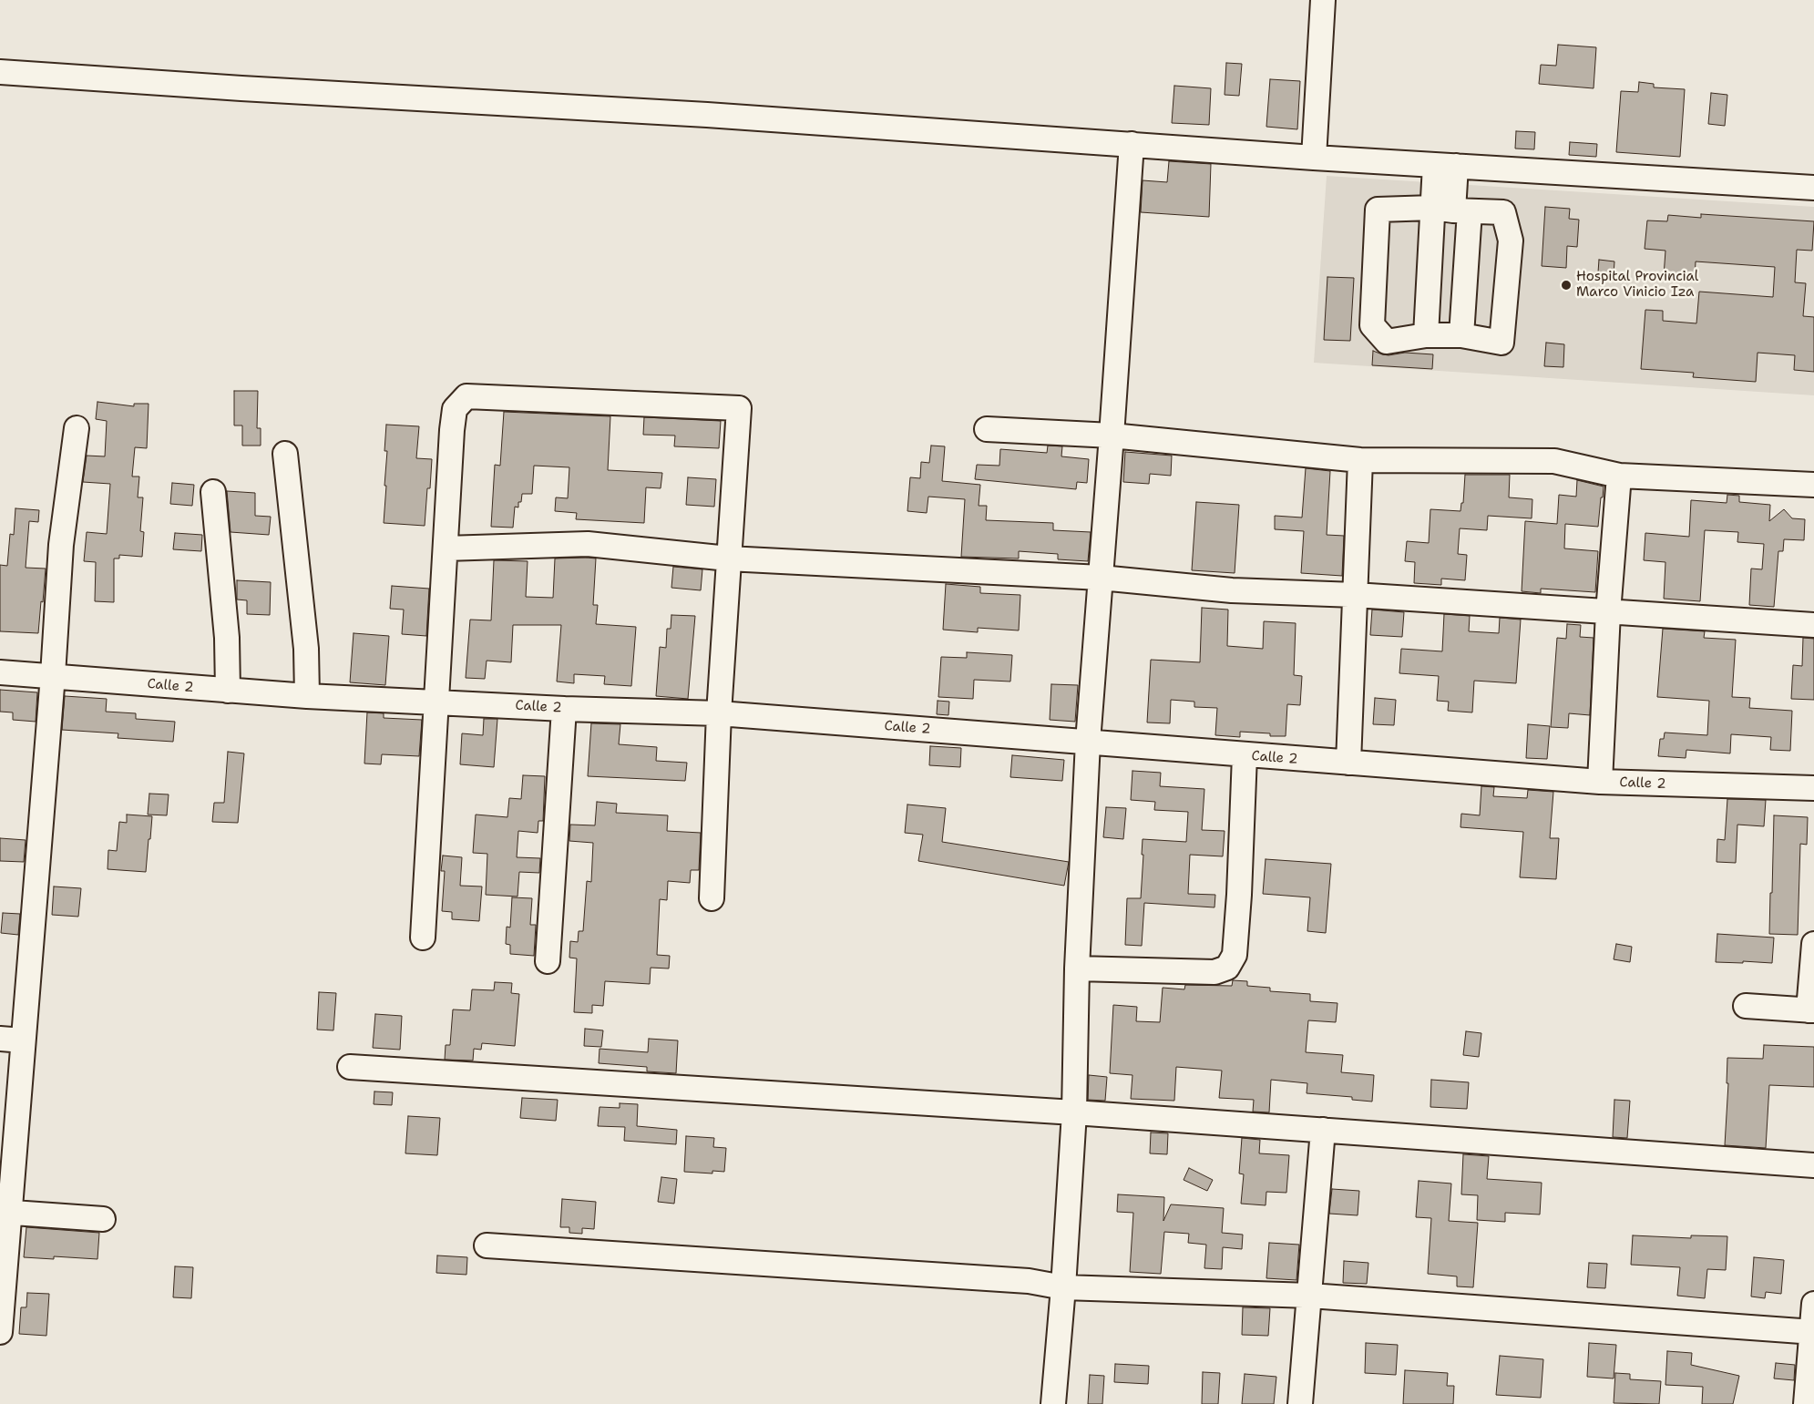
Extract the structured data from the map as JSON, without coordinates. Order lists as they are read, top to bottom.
{
  "streets": {
    "street": ["Calle 2"]
  },
  "places": ["Hospital Provincial Marco Vinicio Iza"]
}
